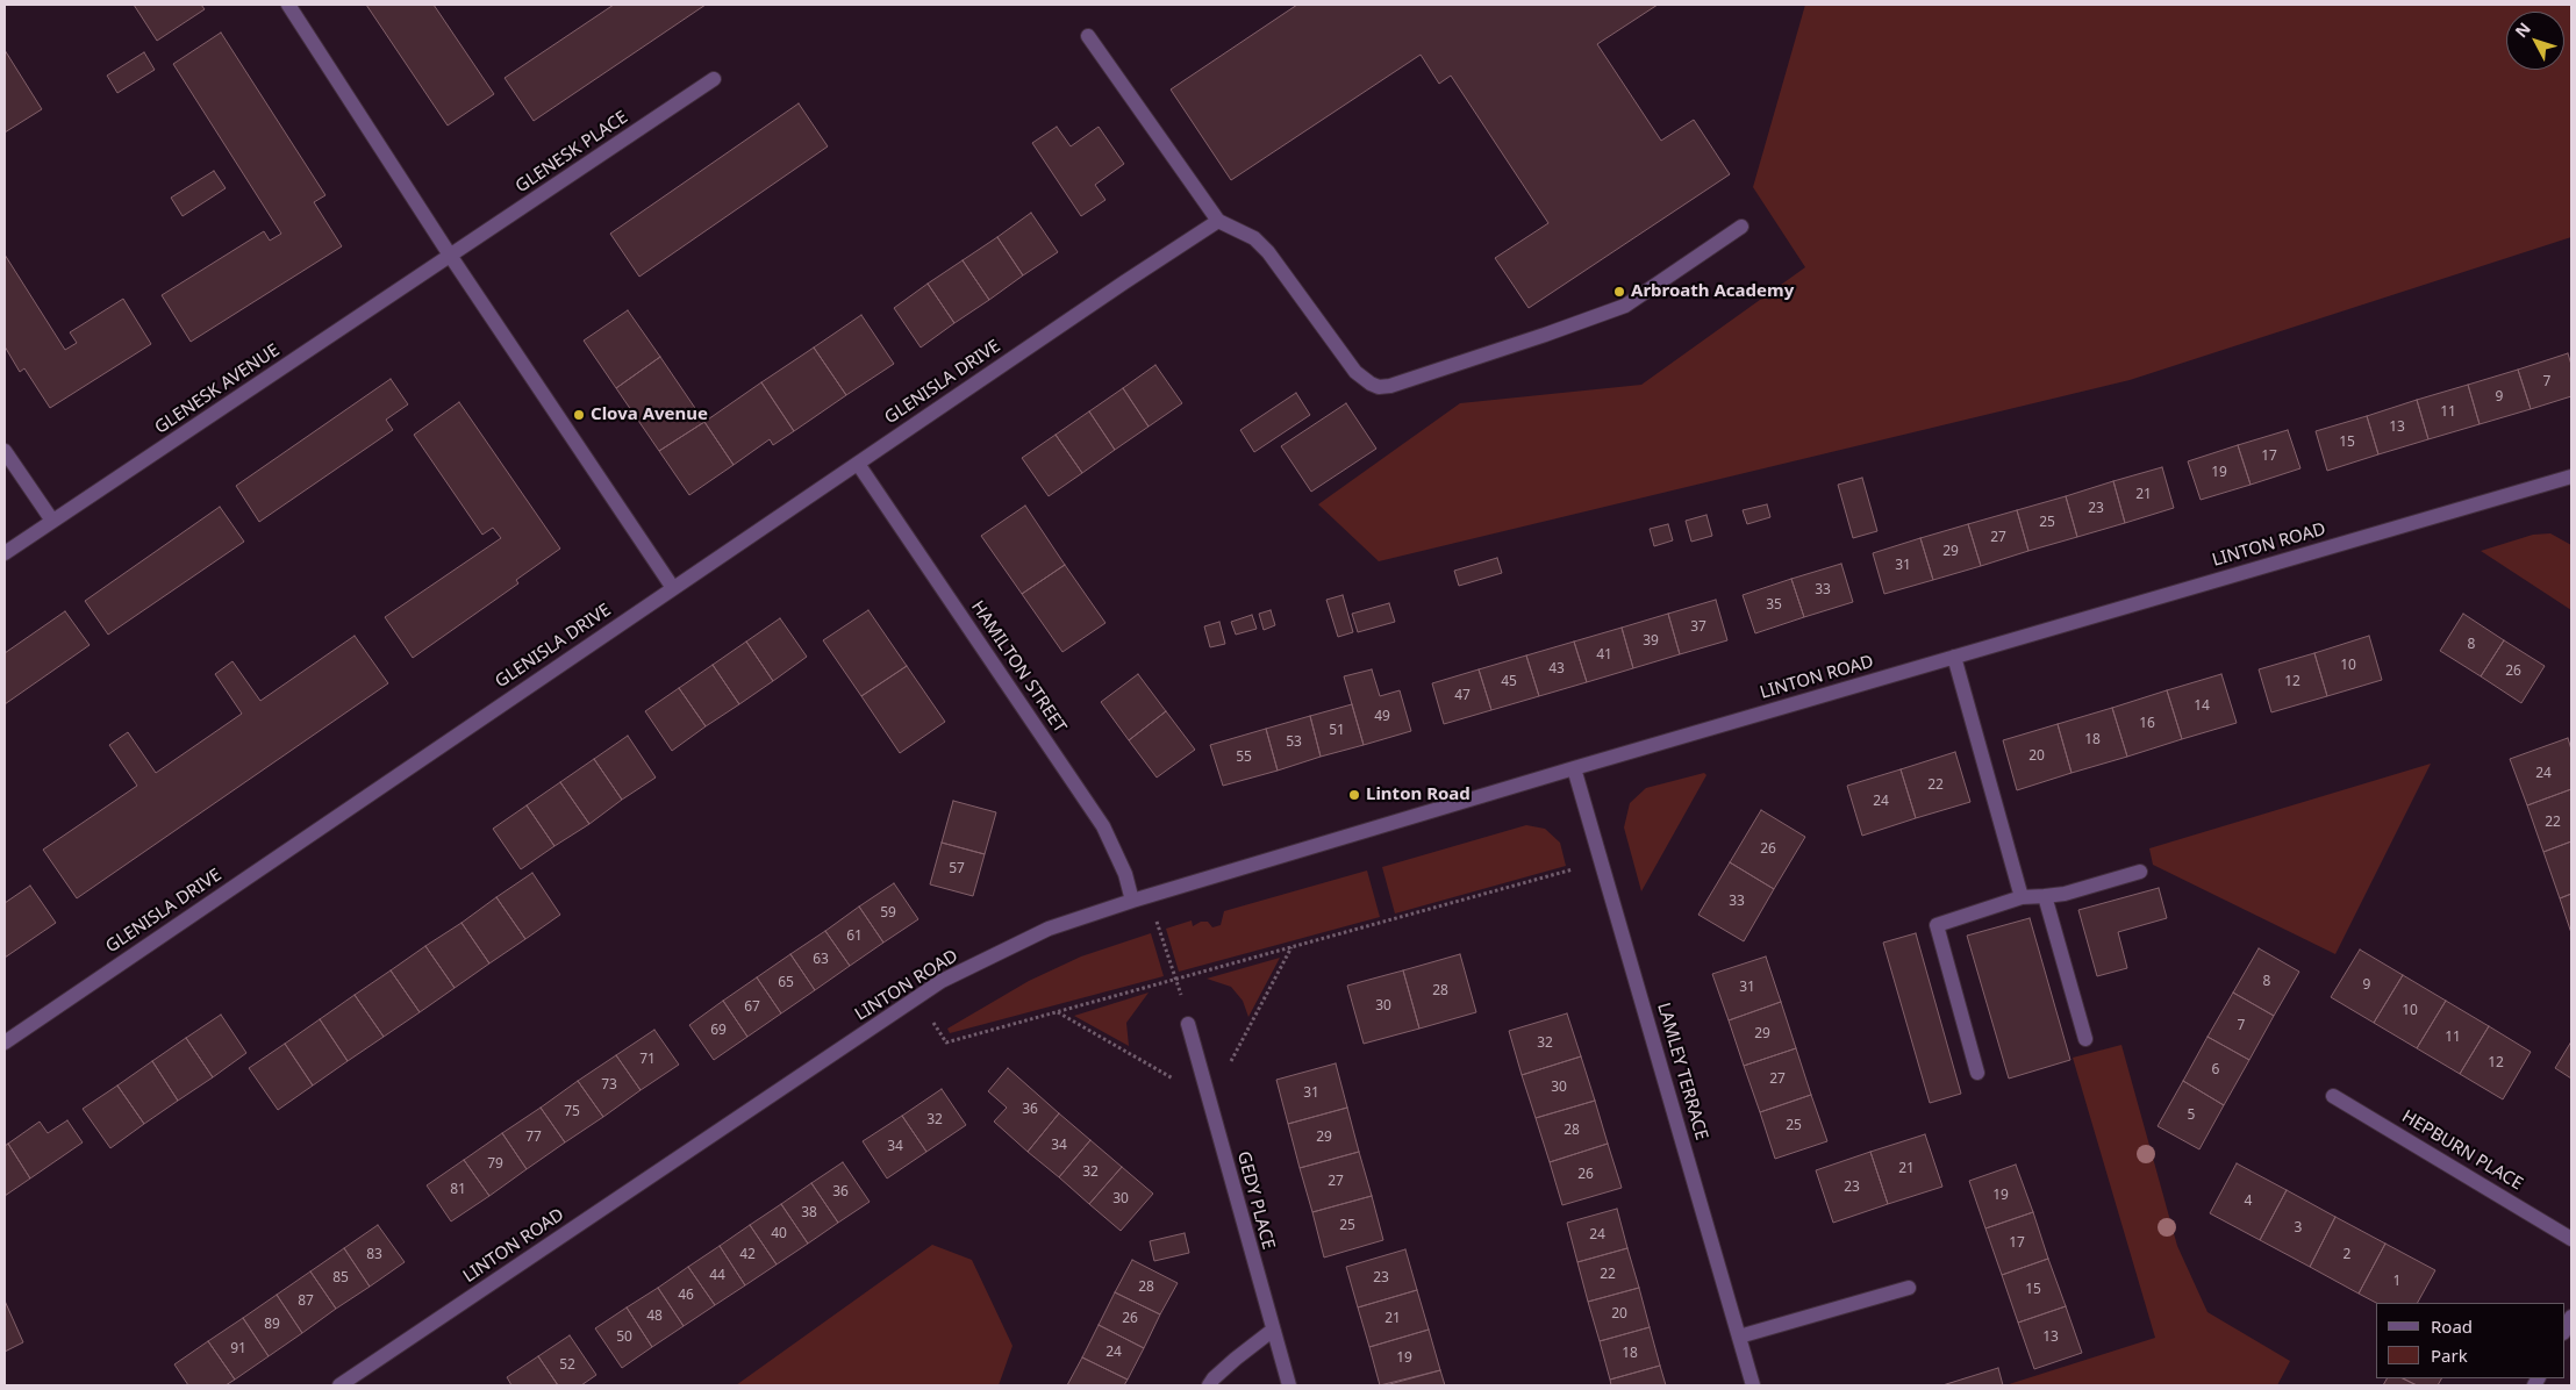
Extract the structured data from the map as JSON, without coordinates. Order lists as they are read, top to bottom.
{
  "streets": {
    "street": [
      "GLENESK PLACE",
      "GLENISLA DRIVE",
      "GLENESK AVENUE",
      "LINTON ROAD",
      "HAMILTON STREET",
      "LAMLEY TERRACE",
      "HEPBURN PLACE",
      "GEDY PLACE"
    ]
  },
  "crossings": [
    ["GLENESK PLACE", "GLENESK AVENUE"],
    ["GLENISLA DRIVE", "HAMILTON STREET"],
    ["LINTON ROAD", "HAMILTON STREET"],
    ["LINTON ROAD", "LAMLEY TERRACE"]
  ],
  "places": ["Arbroath Academy", "Clova Avenue", "Linton Road"],
  "house_numbers": [
    "7",
    "9",
    "11",
    "13",
    "15",
    "17",
    "19",
    "21",
    "23",
    "25",
    "27",
    "29",
    "31",
    "33",
    "35",
    "37",
    "39",
    "8",
    "41",
    "10",
    "43",
    "26",
    "45",
    "12",
    "47",
    "14",
    "49",
    "16",
    "51",
    "18",
    "53",
    "20",
    "55",
    "24",
    "22",
    "24",
    "22",
    "26",
    "57",
    "33",
    "59",
    "61",
    "63",
    "8",
    "65",
    "9",
    "31",
    "28",
    "30",
    "67",
    "10",
    "7",
    "69",
    "29",
    "11",
    "32",
    "71",
    "12",
    "6",
    "27",
    "73",
    "30",
    "31",
    "36",
    "75",
    "5",
    "32",
    "25",
    "28",
    "77",
    "29",
    "34",
    "34",
    "79",
    "21",
    "32",
    "26",
    "27",
    "23",
    "81",
    "36",
    "19",
    "30",
    "4",
    "38",
    "25",
    "3",
    "40",
    "24",
    "17",
    "83",
    "42",
    "2",
    "22",
    "44",
    "85",
    "23",
    "1",
    "28",
    "15",
    "46",
    "87",
    "20",
    "48",
    "26",
    "21",
    "89",
    "50",
    "13",
    "91",
    "24",
    "18",
    "19",
    "52"
  ],
  "legend": ["Road", "Park"],
  "north": "top left"
}
